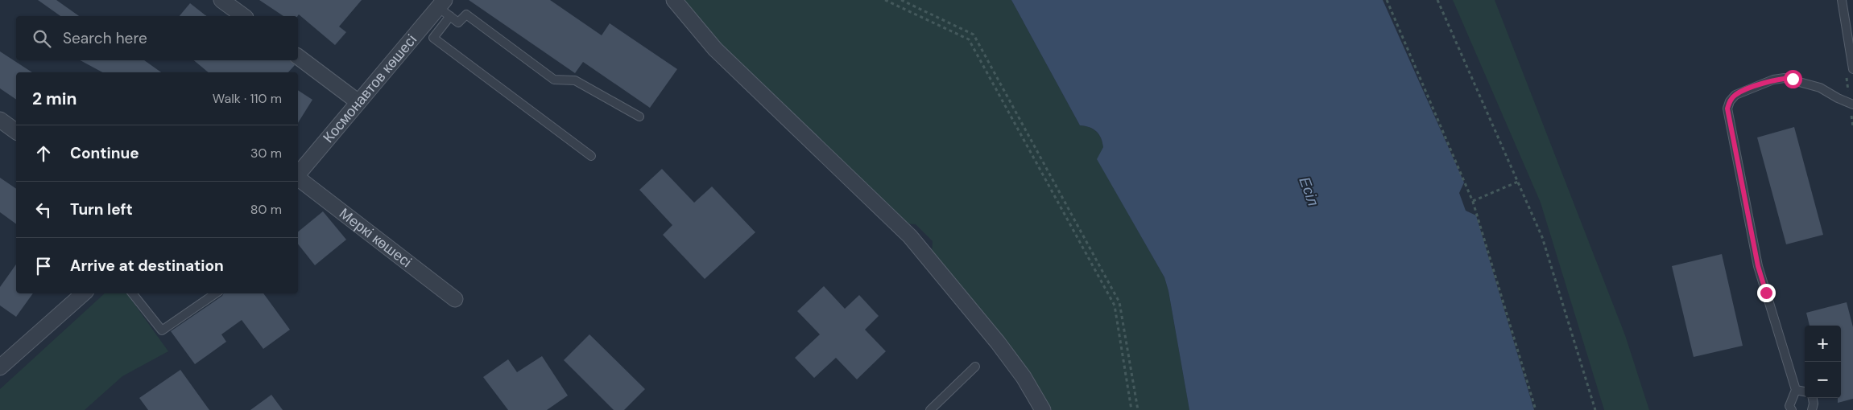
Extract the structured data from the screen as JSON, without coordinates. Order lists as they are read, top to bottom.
{
  "streets": {
    "street": ["Космонавтов көшесі", "Меркі көшесі"]
  },
  "water": ["Есіл"],
  "page": {
    "search": "Search here",
    "heading": ["2 min", "Walk · 110 m"],
    "list": [
      ["Continue", "30 m"],
      ["Turn left", "80 m"],
      "Arrive at destination"
    ],
    "map_buttons": ["+", "−"]
  }
}
